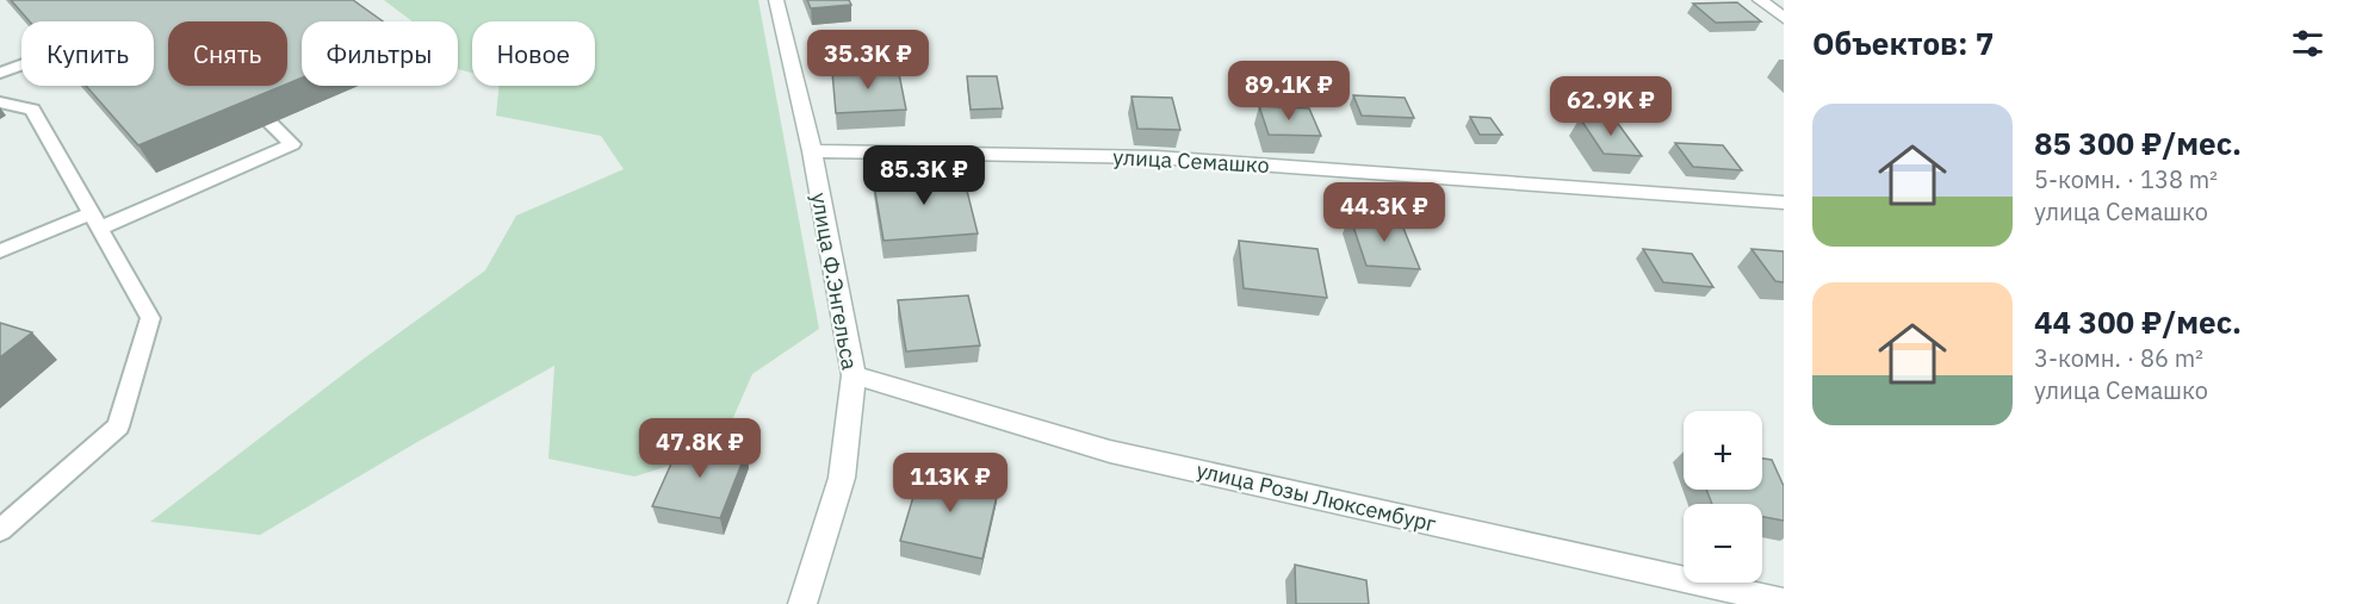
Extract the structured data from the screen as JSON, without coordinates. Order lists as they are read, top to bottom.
{
  "streets": {
    "street": ["улица Семашко", "улица Ф.Энгельса", "улица Розы Люксембург"]
  },
  "crossings": [
    ["улица Семашко", "улица Ф.Энгельса"],
    ["улица Ф.Энгельса", "улица Розы Люксембург"]
  ],
  "page": {
    "heading": "Объектов: 7",
    "chip": [
      "Купить",
      "Снять",
      "Фильтры",
      "Новое"
    ],
    "price": [
      "35.3K ₽",
      "89.1K ₽",
      "62.9K ₽",
      "85.3K ₽",
      "44.3K ₽",
      "47.8K ₽",
      "113K ₽"
    ],
    "list": [
      {
        "name": "85 300 ₽/мес.",
        "note": "5-комн. · 138 m² · улица Семашко"
      },
      {
        "name": "44 300 ₽/мес.",
        "note": "3-комн. · 86 m² · улица Семашко"
      }
    ],
    "map_buttons": ["+", "−"]
  }
}
